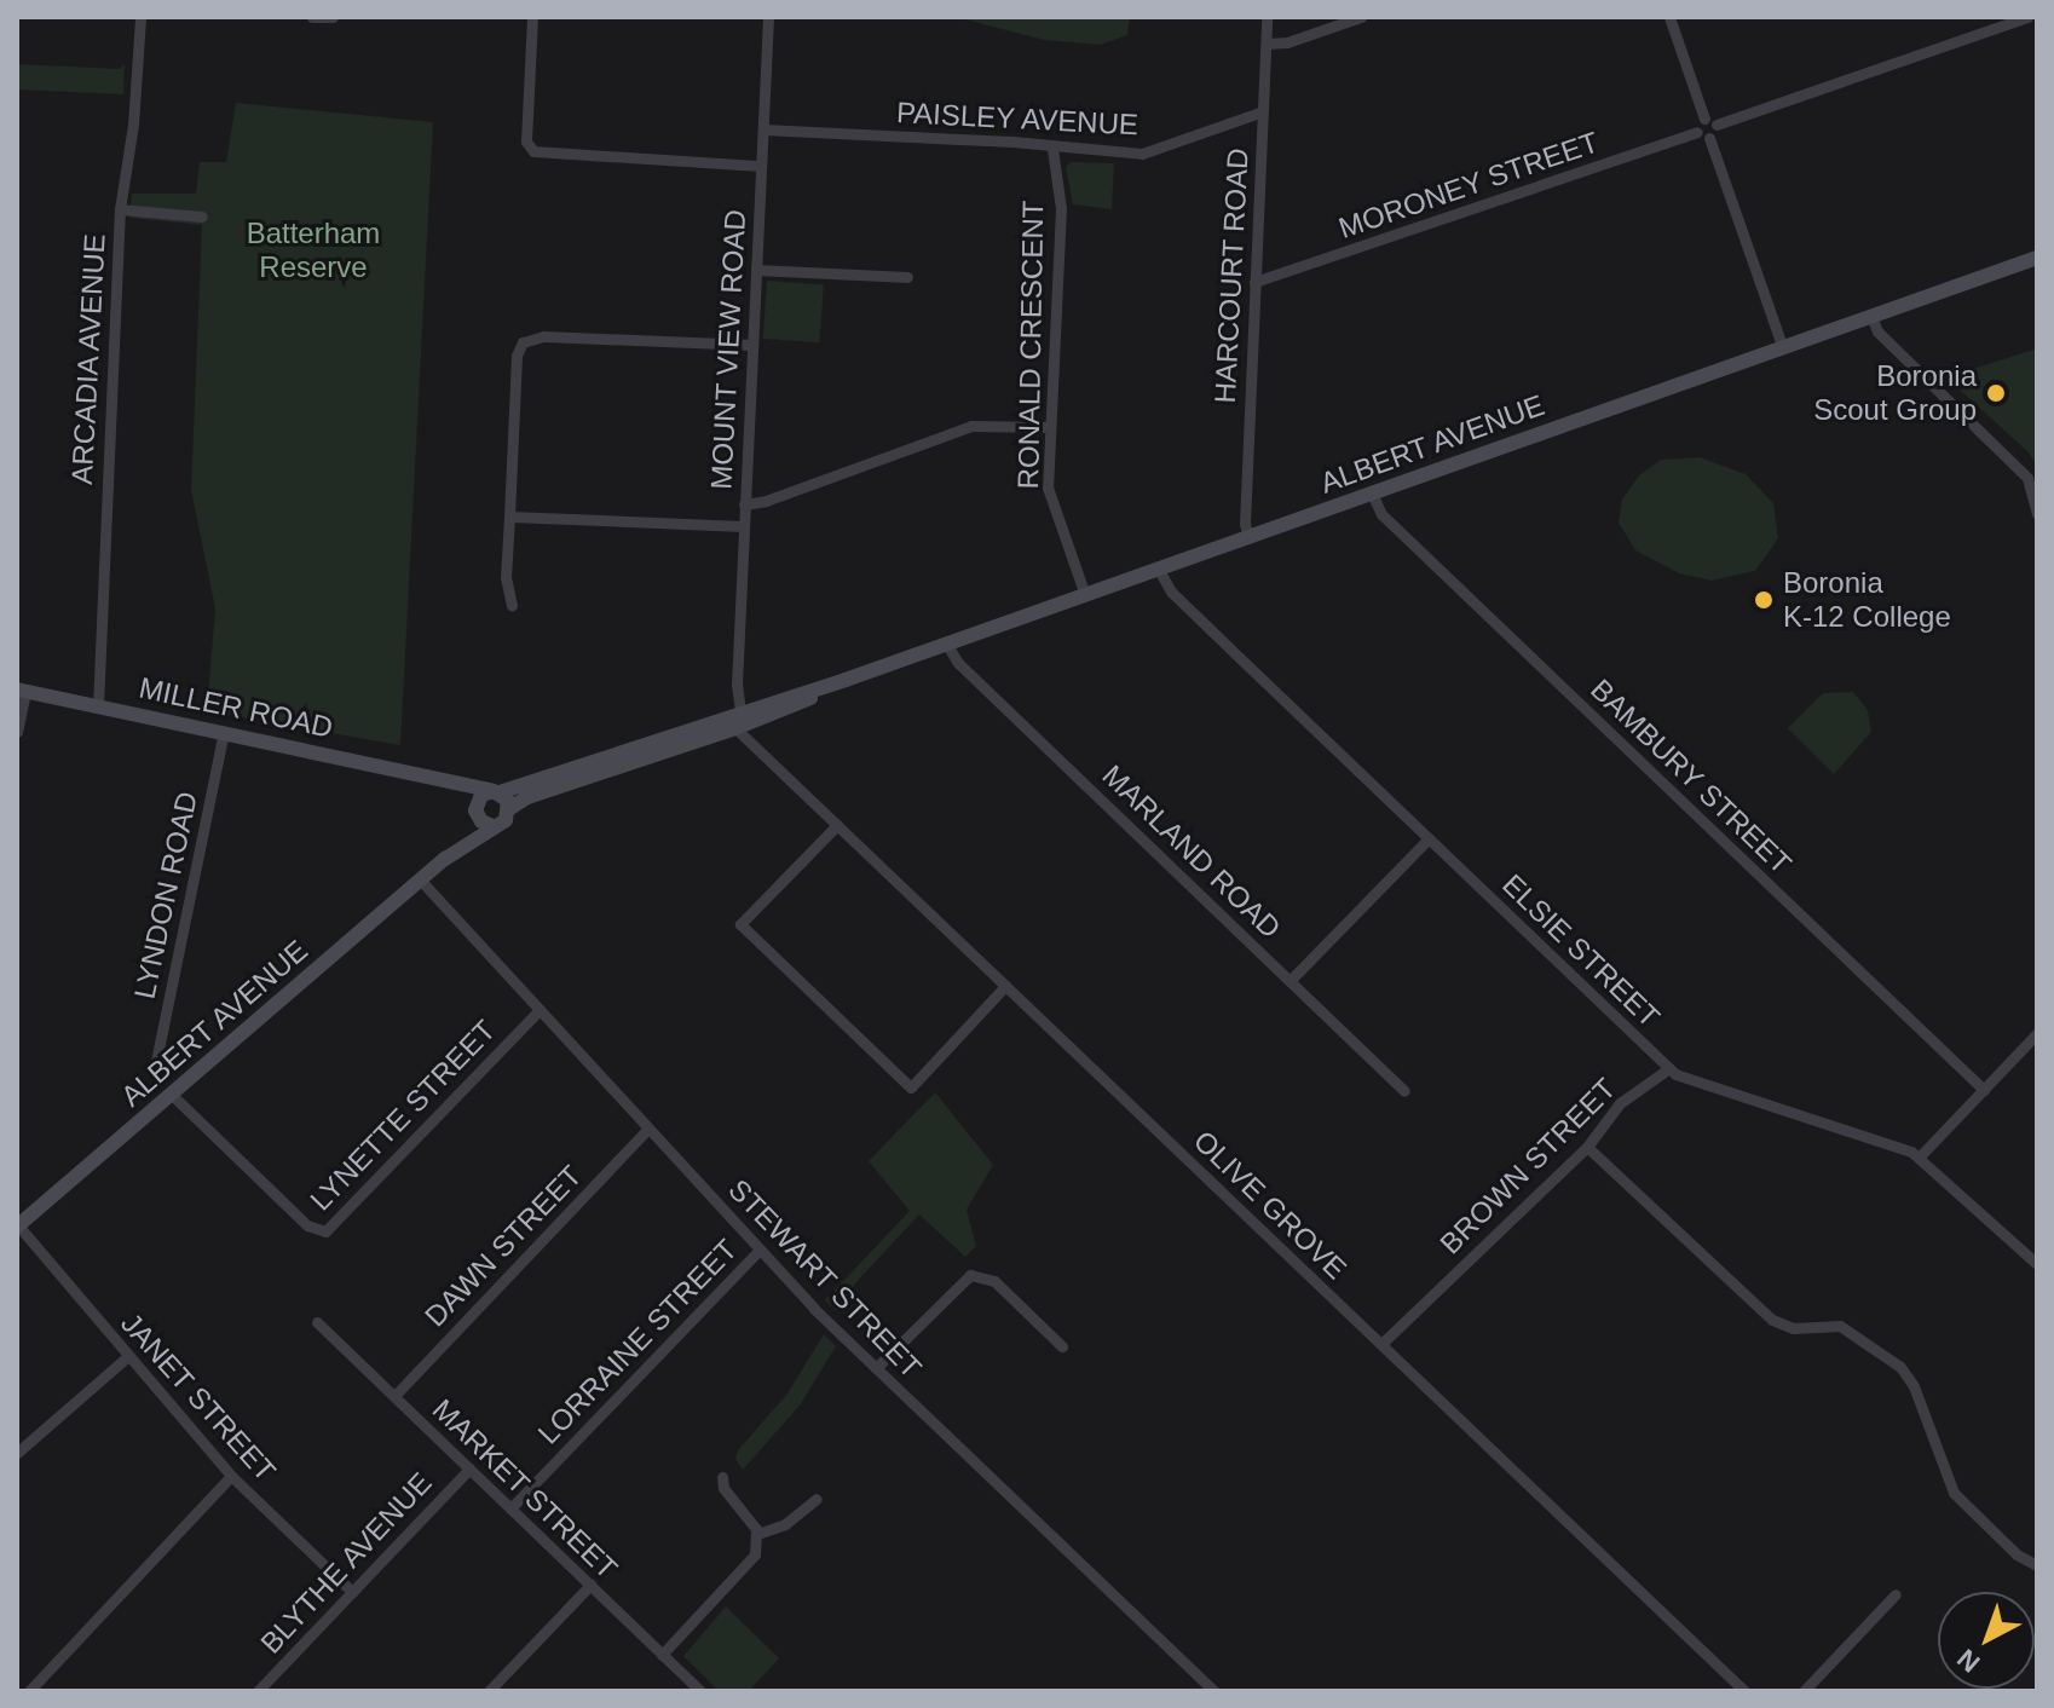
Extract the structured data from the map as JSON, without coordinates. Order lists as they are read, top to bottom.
{
  "streets": {
    "main road": ["ALBERT AVENUE", "MILLER ROAD"],
    "street": [
      "PAISLEY AVENUE",
      "MORONEY STREET",
      "HARCOURT ROAD",
      "RONALD CRESCENT",
      "MOUNT VIEW ROAD",
      "ARCADIA AVENUE",
      "BAMBURY STREET",
      "MARLAND ROAD",
      "LYNDON ROAD",
      "ELSIE STREET",
      "LYNETTE STREET",
      "BROWN STREET",
      "OLIVE GROVE",
      "DAWN STREET",
      "STEWART STREET",
      "LORRAINE STREET",
      "JANET STREET",
      "MARKET STREET",
      "BLYTHE AVENUE"
    ]
  },
  "crossings": [
    ["PAISLEY AVENUE", "HARCOURT ROAD"],
    ["PAISLEY AVENUE", "RONALD CRESCENT"],
    ["PAISLEY AVENUE", "MOUNT VIEW ROAD"],
    ["MORONEY STREET", "HARCOURT ROAD"],
    ["HARCOURT ROAD", "ALBERT AVENUE"],
    ["RONALD CRESCENT", "ALBERT AVENUE"],
    ["MOUNT VIEW ROAD", "ALBERT AVENUE"],
    ["MOUNT VIEW ROAD", "OLIVE GROVE"],
    ["ARCADIA AVENUE", "MILLER ROAD"],
    ["ALBERT AVENUE", "MILLER ROAD"],
    ["ALBERT AVENUE", "BAMBURY STREET"],
    ["ALBERT AVENUE", "MARLAND ROAD"],
    ["ALBERT AVENUE", "ELSIE STREET"],
    ["ALBERT AVENUE", "LYNETTE STREET"],
    ["ALBERT AVENUE", "OLIVE GROVE"],
    ["ALBERT AVENUE", "STEWART STREET"],
    ["ALBERT AVENUE", "JANET STREET"],
    ["MILLER ROAD", "LYNDON ROAD"],
    ["ELSIE STREET", "BROWN STREET"],
    ["LYNETTE STREET", "STEWART STREET"],
    ["BROWN STREET", "OLIVE GROVE"],
    ["DAWN STREET", "STEWART STREET"],
    ["DAWN STREET", "MARKET STREET"],
    ["STEWART STREET", "LORRAINE STREET"],
    ["LORRAINE STREET", "MARKET STREET"],
    ["JANET STREET", "BLYTHE AVENUE"],
    ["MARKET STREET", "BLYTHE AVENUE"]
  ],
  "parks": ["Batterham Reserve"],
  "places": ["Boronia Scout Group", "Boronia K-12 College"],
  "north": "bottom left"
}
